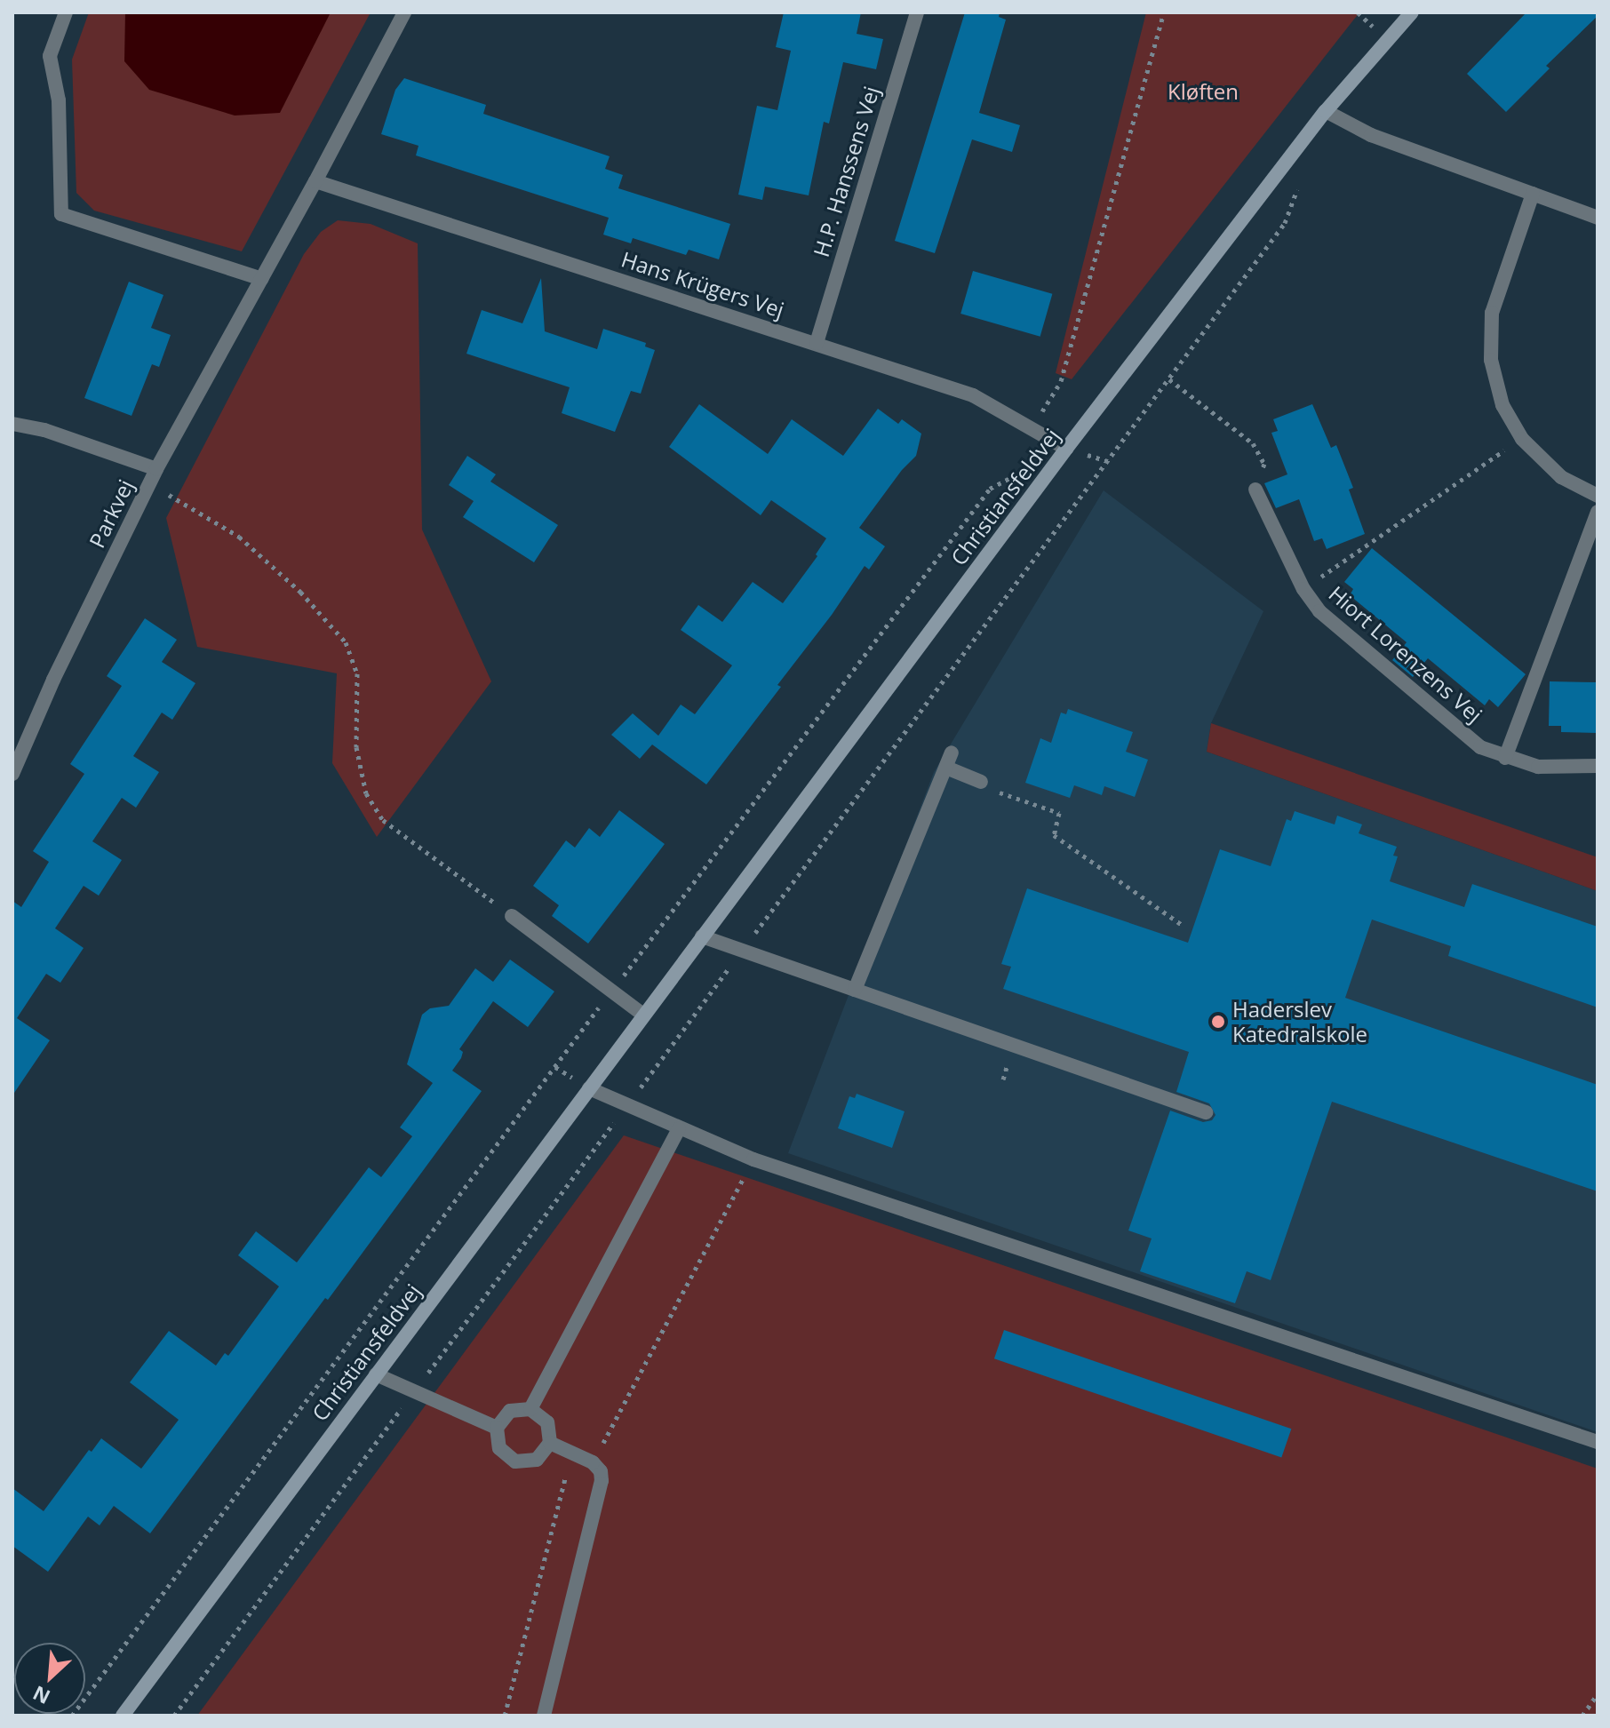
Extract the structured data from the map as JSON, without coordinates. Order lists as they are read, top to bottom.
{
  "streets": {
    "street": [
      "H.P. Hanssens Vej",
      "Hans Krügers Vej",
      "Christiansfeldvej",
      "Parkvej",
      "Hiort Lorenzens Vej"
    ]
  },
  "crossings": [
    ["H.P. Hanssens Vej", "Hans Krügers Vej"],
    ["Hans Krügers Vej", "Christiansfeldvej"],
    ["Hans Krügers Vej", "Parkvej"]
  ],
  "parks": ["Kløften"],
  "places": ["Haderslev Katedralskole"],
  "north": "bottom left"
}
